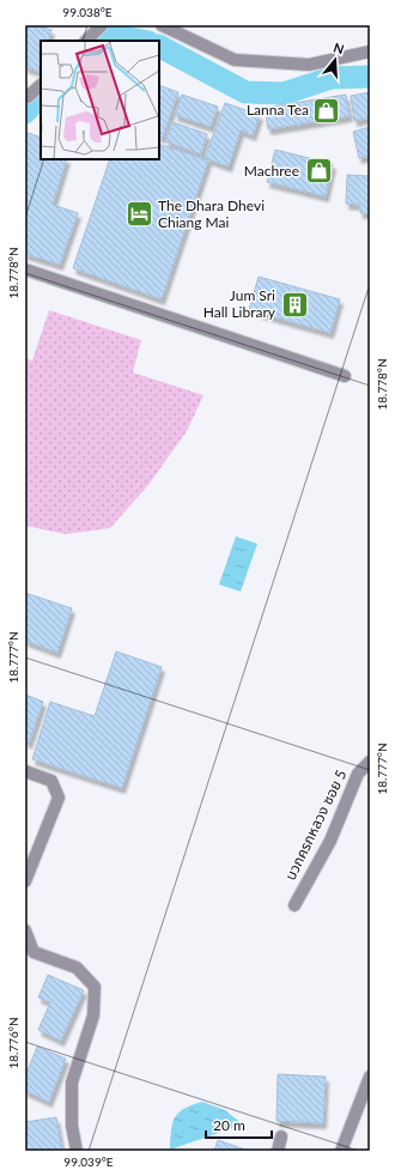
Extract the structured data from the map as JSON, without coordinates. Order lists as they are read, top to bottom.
{
  "streets": {
    "street": ["บวกครกหลวง ซอย 5"]
  },
  "places": {
    "shop": ["Lanna Tea", "Machree"],
    "hotel": ["The Dhara Dhevi Chiang Mai"],
    "building": ["Jum Sri Hall Library"]
  },
  "scale_bar": "20 m",
  "north": "top",
  "coordinates": [
    "99.038°E",
    "18.778°N",
    "18.777°N",
    "18.776°N",
    "99.039°E"
  ]
}
